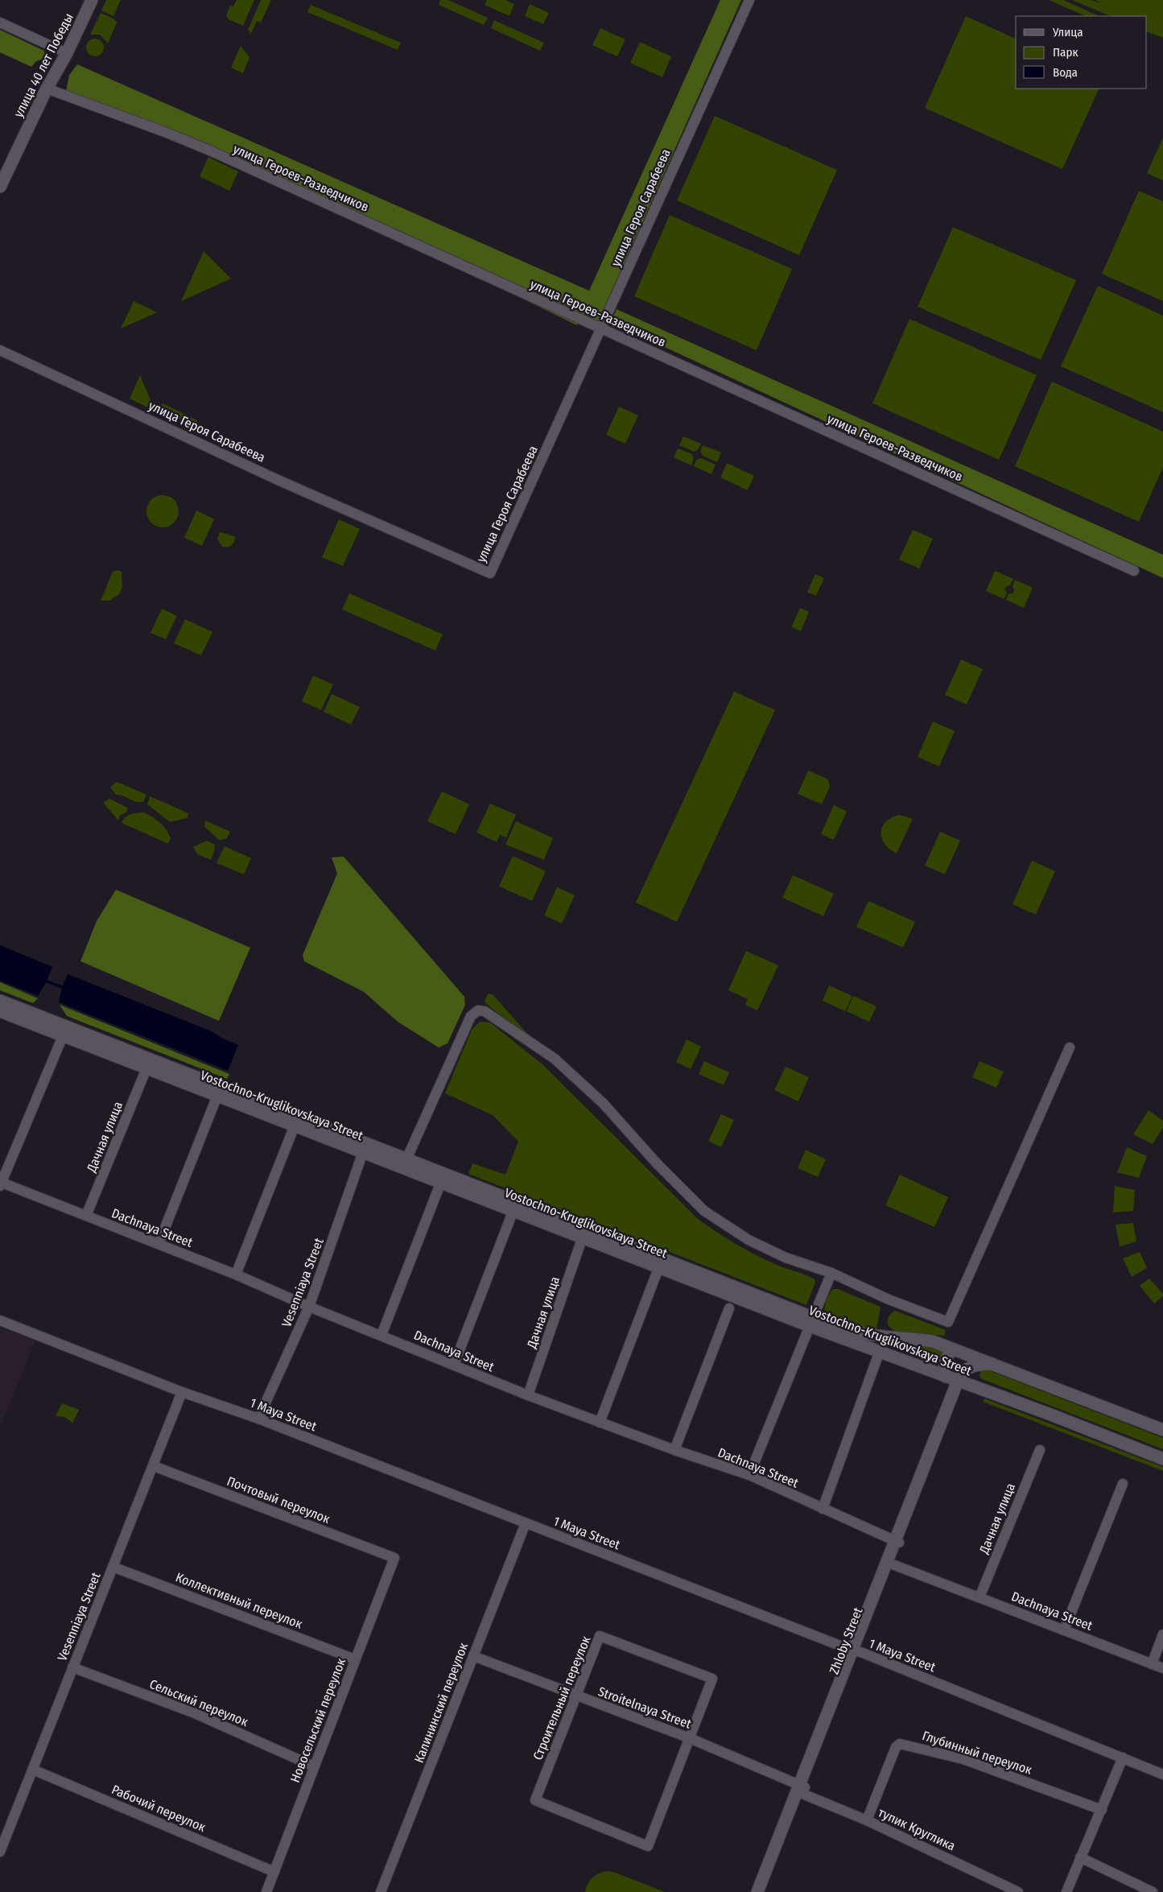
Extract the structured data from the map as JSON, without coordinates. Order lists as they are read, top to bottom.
{
  "streets": {
    "main road": ["улица 40 лет Победы", "Vostochno-Kruglikovskaya Street", "Zhloby Street"],
    "street": [
      "улица Героев-Разведчиков",
      "улица Героя Сарабеева",
      "Дачная улица",
      "Dachnaya Street",
      "Vesenniaya Street",
      "1 Maya Street",
      "Почтовый переулок",
      "Коллективный переулок",
      "Строительный переулок",
      "Сельский переулок",
      "Калининский переулок",
      "Stroitelnaya Street",
      "Новосельский переулок",
      "Глубинный переулок",
      "Рабочий переулок",
      "тупик Круглика"
    ]
  },
  "crossings": [
    ["улица 40 лет Победы", "улица Героев-Разведчиков"],
    ["улица Героев-Разведчиков", "улица Героя Сарабеева"],
    ["Vostochno-Kruglikovskaya Street", "Дачная улица"],
    ["Vostochno-Kruglikovskaya Street", "Vesenniaya Street"],
    ["Vostochno-Kruglikovskaya Street", "Zhloby Street"],
    ["Дачная улица", "Dachnaya Street"],
    ["Dachnaya Street", "Vesenniaya Street"],
    ["Dachnaya Street", "Zhloby Street"],
    ["Vesenniaya Street", "1 Maya Street"],
    ["Vesenniaya Street", "Почтовый переулок"],
    ["Vesenniaya Street", "Коллективный переулок"],
    ["Vesenniaya Street", "Сельский переулок"],
    ["Vesenniaya Street", "Рабочий переулок"],
    ["1 Maya Street", "Zhloby Street"],
    ["1 Maya Street", "Калининский переулок"],
    ["Почтовый переулок", "Новосельский переулок"],
    ["Коллективный переулок", "Новосельский переулок"],
    ["Zhloby Street", "Stroitelnaya Street"],
    ["Zhloby Street", "тупик Круглика"],
    ["Строительный переулок", "Stroitelnaya Street"],
    ["Сельский переулок", "Новосельский переулок"],
    ["Калининский переулок", "Stroitelnaya Street"],
    ["Stroitelnaya Street", "тупик Круглика"],
    ["Новосельский переулок", "Рабочий переулок"],
    ["Глубинный переулок", "тупик Круглика"]
  ],
  "legend": ["Улица", "Парк", "Вода"]
}
